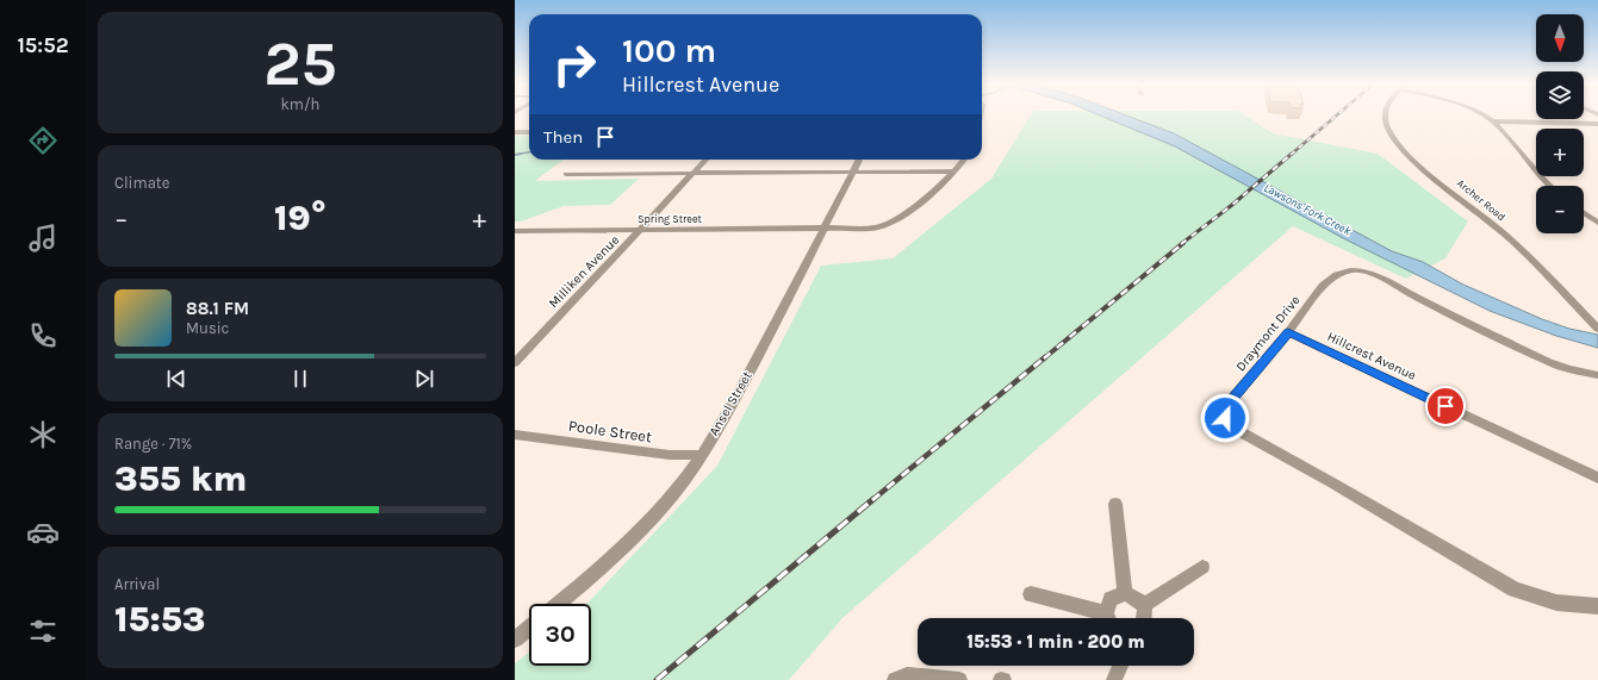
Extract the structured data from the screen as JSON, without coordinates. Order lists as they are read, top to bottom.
{
  "streets": {
    "street": [
      "Archer Road",
      "Spring Street",
      "Milliken Avenue",
      "Draymont Drive",
      "Hillcrest Avenue",
      "Ansel Street",
      "Poole Street"
    ]
  },
  "crossings": [
    ["Spring Street", "Milliken Avenue"],
    ["Spring Street", "Ansel Street"],
    ["Draymont Drive", "Hillcrest Avenue"],
    ["Ansel Street", "Poole Street"]
  ],
  "water": ["Lawsons Fork Creek"],
  "north": "bottom",
  "page": {
    "tabs": "15:52",
    "tile": [
      ["25", "km/h"],
      "Climate",
      ["Range · 71%", "355 km"],
      ["Arrival", "15:53"]
    ],
    "map_buttons": ["+", "−"],
    "turn": ["100 m", "Hillcrest Avenue"],
    "then": "Then",
    "heat": ["−", "19°", "+"],
    "song": ["88.1 FM", "Music"],
    "limit": "30",
    "trip": "15:53 · 1 min · 200 m"
  }
}
